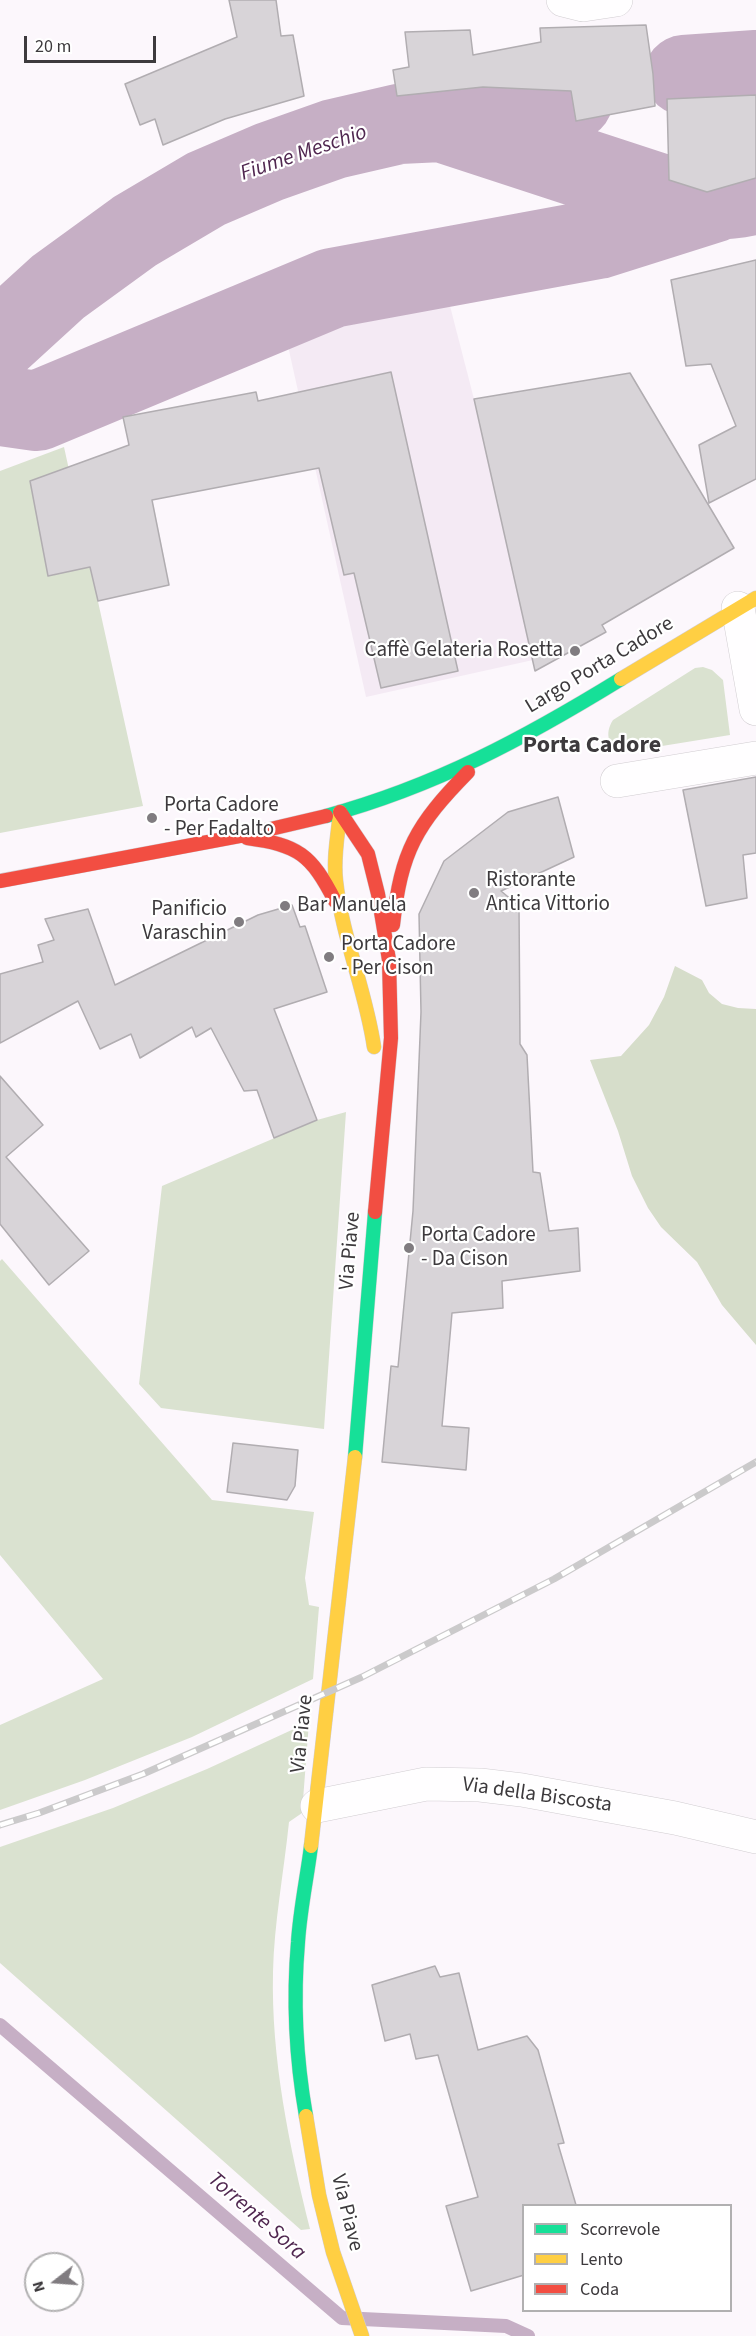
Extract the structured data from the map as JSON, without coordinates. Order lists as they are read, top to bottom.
{
  "streets": {
    "main road": ["Largo Porta Cadore", "Via Piave"],
    "street": ["Via della Biscosta"]
  },
  "crossings": [
    ["Largo Porta Cadore", "Via Piave"],
    ["Via Piave", "Via della Biscosta"]
  ],
  "districts": ["Porta Cadore"],
  "water": ["Fiume Meschio", "Torrente Sora"],
  "places": [
    "Caffè Gelateria Rosetta",
    "Porta Cadore - Per Fadalto",
    "Ristorante Antica Vittorio",
    "Bar Manuela",
    "Panificio Varaschin",
    "Porta Cadore - Per Cison",
    "Porta Cadore - Da Cison"
  ],
  "legend": ["Scorrevole", "Lento", "Coda"],
  "scale_bar": "20 m",
  "north": "left"
}
